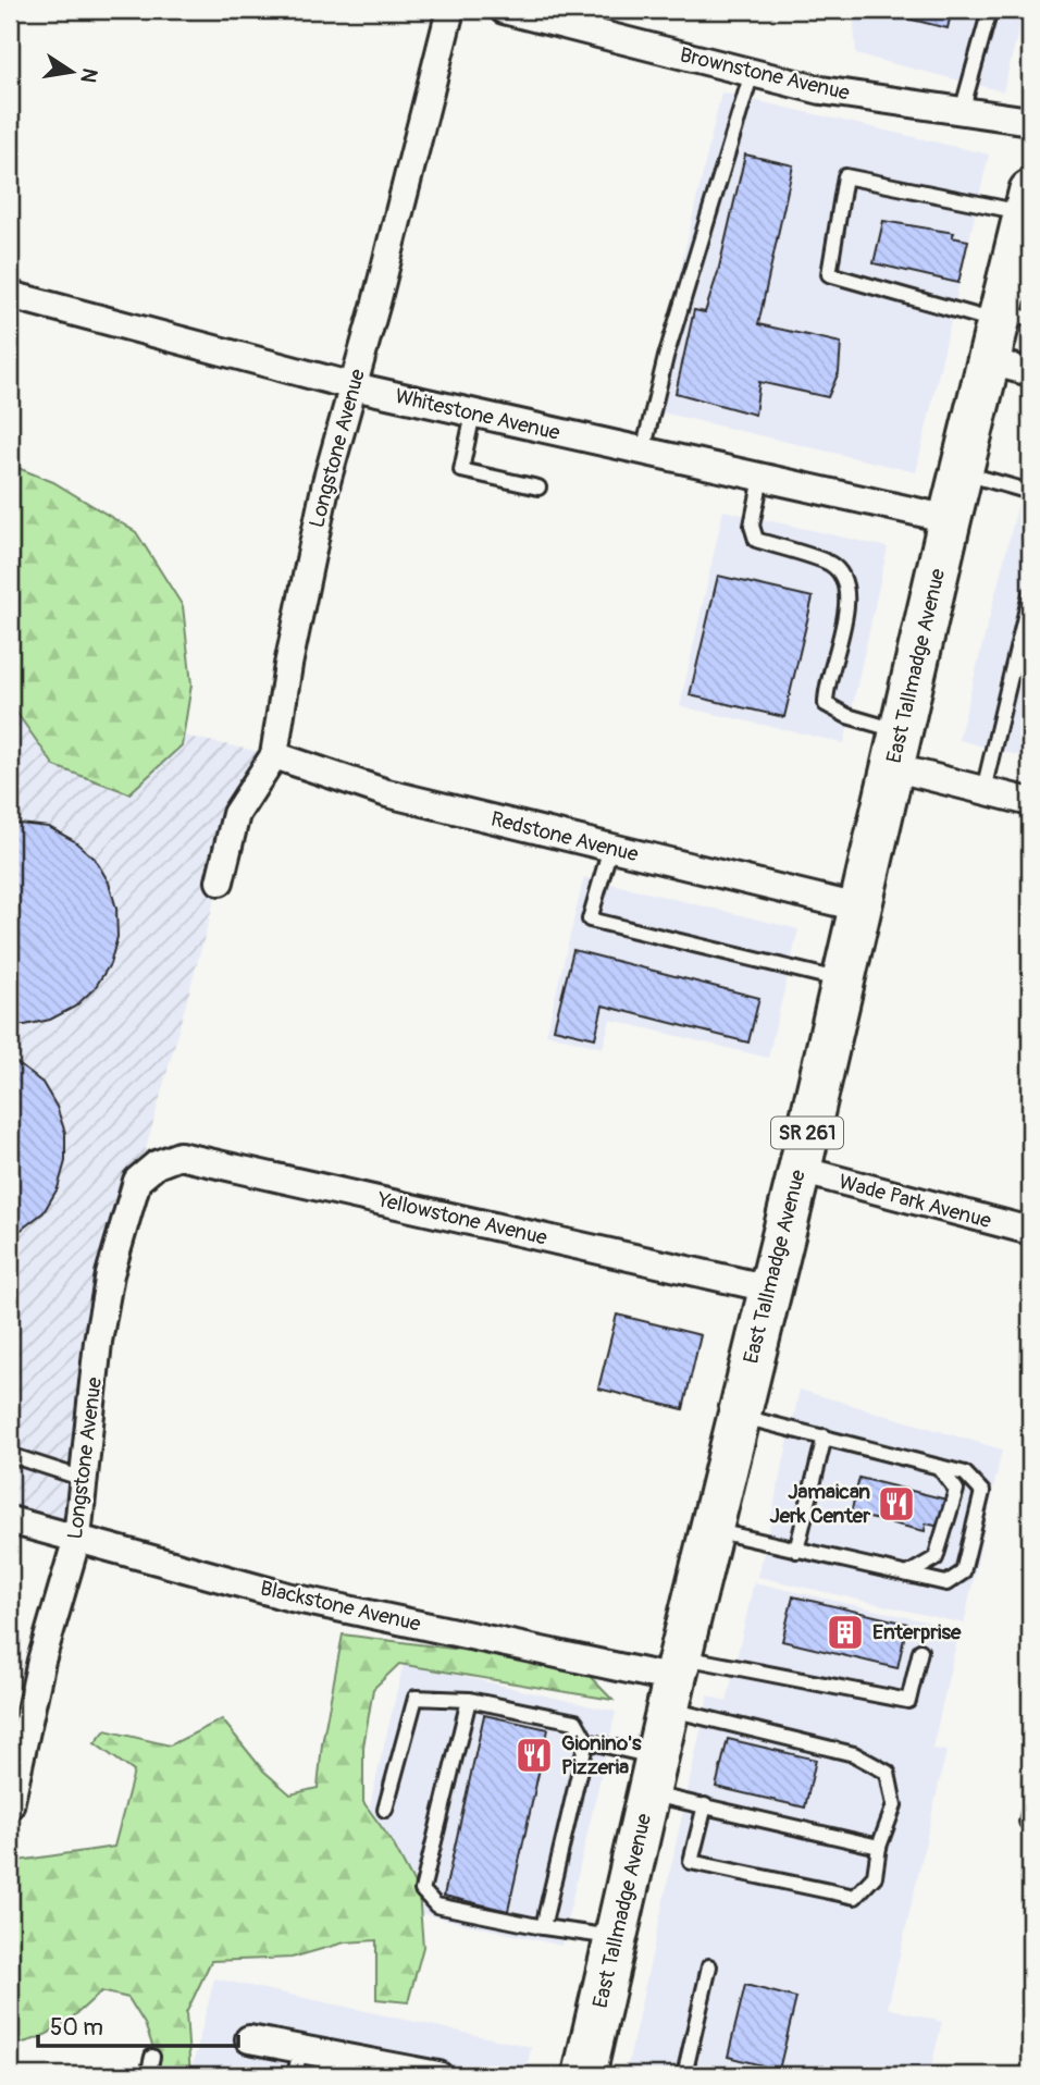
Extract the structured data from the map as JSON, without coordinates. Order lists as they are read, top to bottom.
{
  "streets": {
    "main road": ["East Tallmadge Avenue", "SR 261"],
    "street": [
      "Brownstone Avenue",
      "Whitestone Avenue",
      "Longstone Avenue",
      "Redstone Avenue",
      "Wade Park Avenue",
      "Yellowstone Avenue",
      "Blackstone Avenue"
    ]
  },
  "crossings": [
    ["Whitestone Avenue", "Longstone Avenue"],
    ["Whitestone Avenue", "East Tallmadge Avenue"],
    ["Longstone Avenue", "Redstone Avenue"],
    ["Longstone Avenue", "Yellowstone Avenue"],
    ["Longstone Avenue", "Blackstone Avenue"],
    ["East Tallmadge Avenue", "Redstone Avenue"],
    ["East Tallmadge Avenue", "Wade Park Avenue"],
    ["East Tallmadge Avenue", "Yellowstone Avenue"],
    ["East Tallmadge Avenue", "Blackstone Avenue"]
  ],
  "places": {
    "restaurant": ["Jamaican Jerk Center", "Gionino's Pizzeria"],
    "building": ["Enterprise"]
  },
  "scale_bar": "50 m",
  "north": "right"
}
